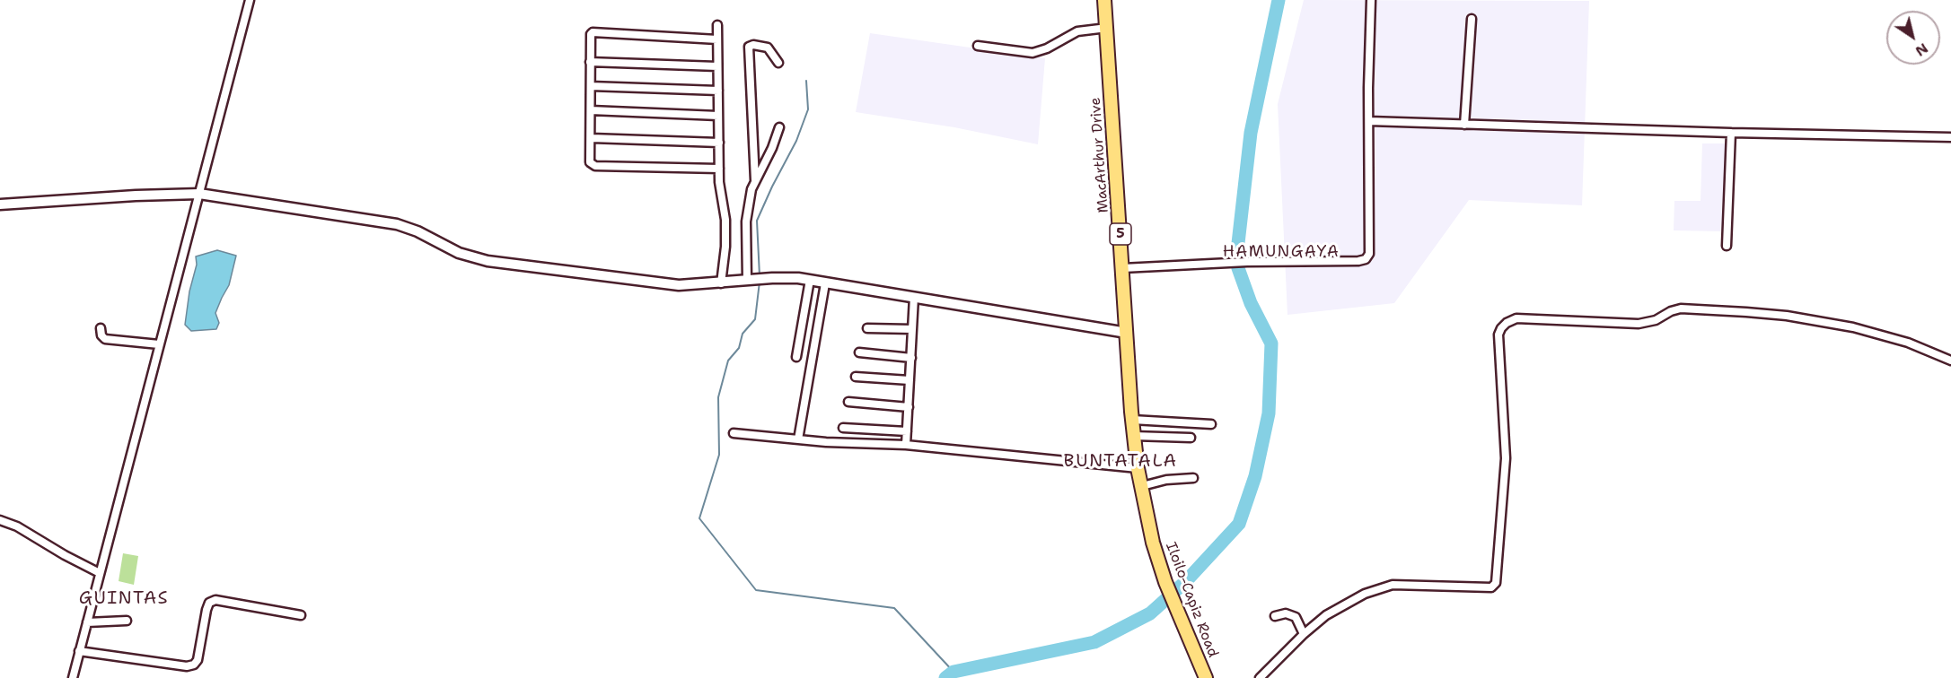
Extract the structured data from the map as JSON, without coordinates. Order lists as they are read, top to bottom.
{
  "streets": {
    "main road": ["MacArthur Drive", "5", "Iloilo-Capiz Road"]
  },
  "crossings": [
    ["MacArthur Drive", "Iloilo-Capiz Road"]
  ],
  "districts": ["HAMUNGAYA", "BUNTATALA", "GUINTAS"],
  "north": "bottom right"
}
